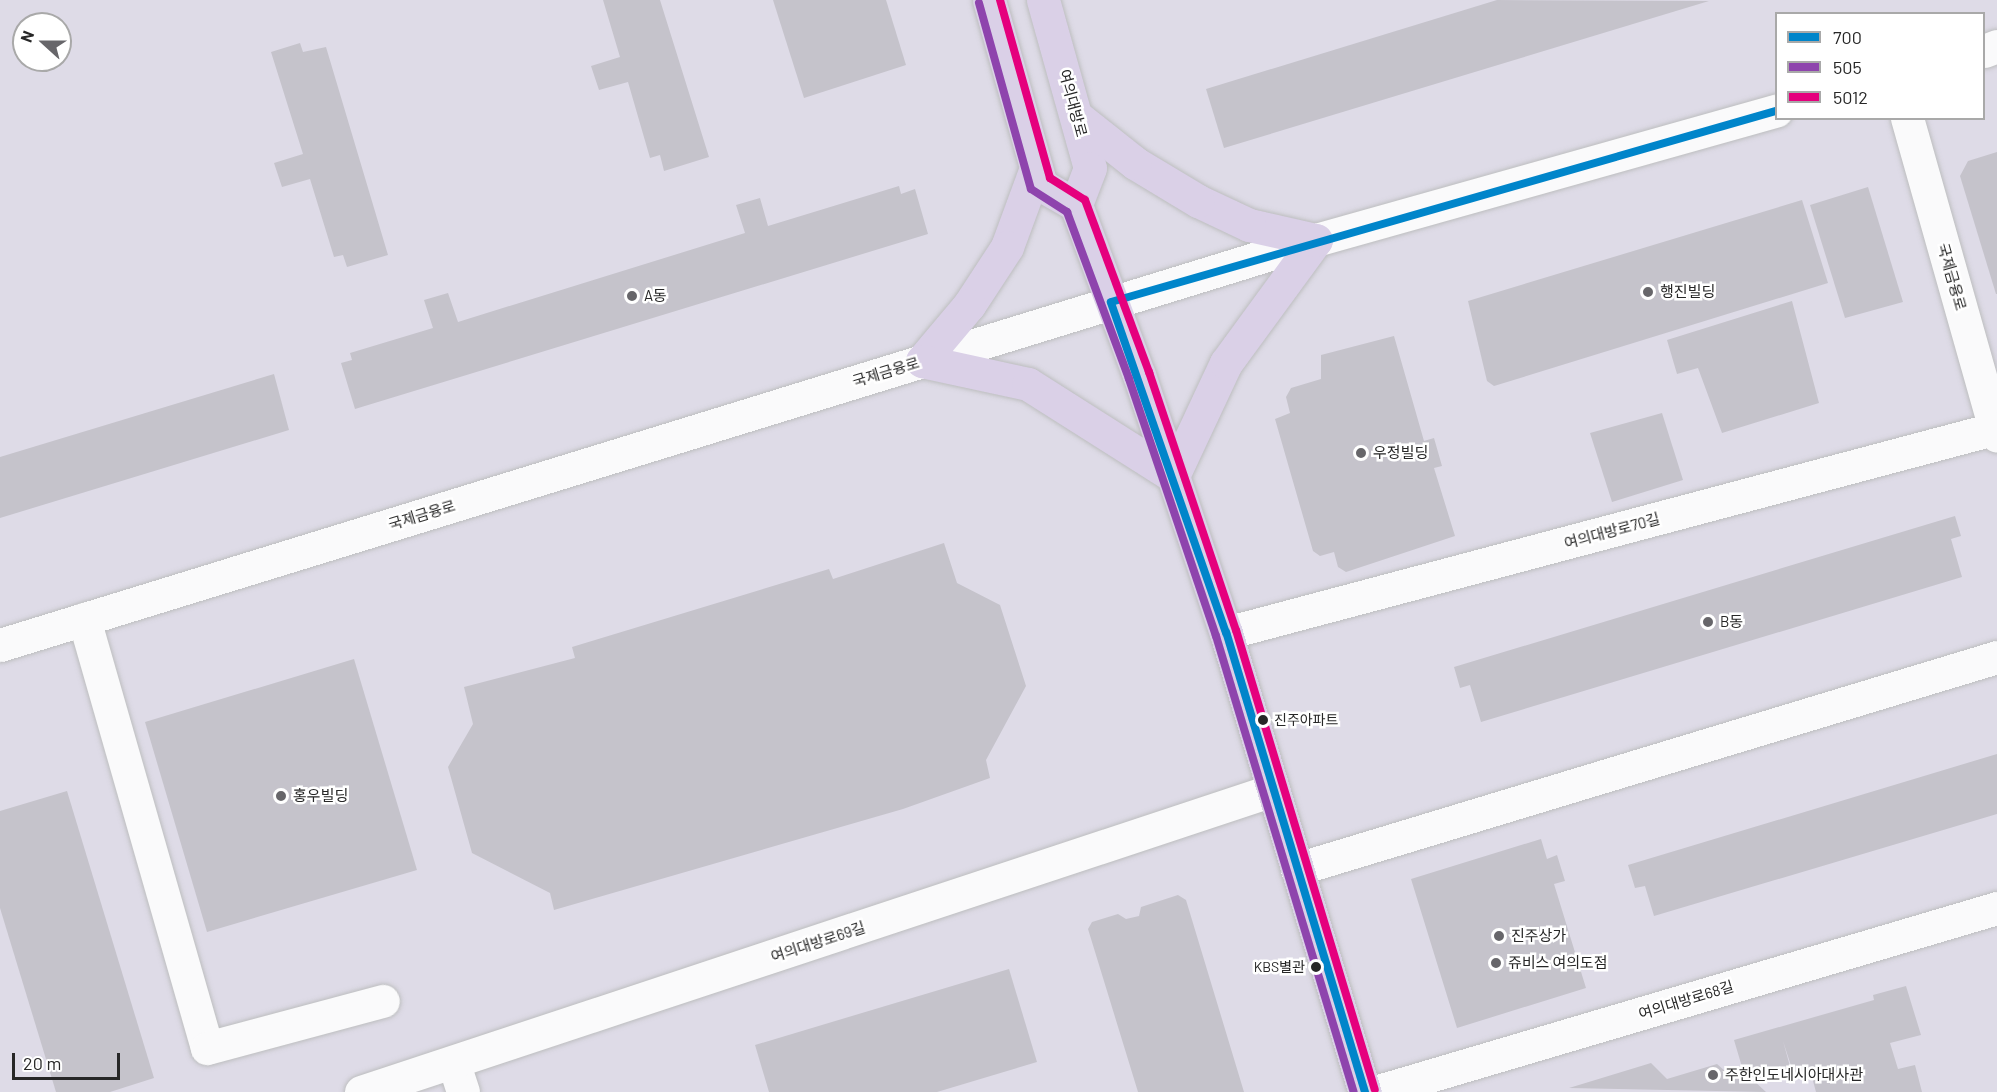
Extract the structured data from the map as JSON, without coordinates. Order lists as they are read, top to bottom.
{
  "streets": {
    "main road": ["여의대방로"],
    "street": [
      "국제금융로",
      "여의대방로70길",
      "여의대방로69길",
      "여의대방로68길"
    ]
  },
  "crossings": [
    ["국제금융로", "여의대방로70길"]
  ],
  "places": [
    "행진빌딩",
    "A동",
    "우정빌딩",
    "B동",
    "진주아파트",
    "홍우빌딩",
    "진주상가",
    "쥬비스 여의도점",
    "KBS별관",
    "주한인도네시아대사관"
  ],
  "lines": ["transit line 5012", "transit line 505", "transit line 700"],
  "legend": ["700", "505", "5012"],
  "scale_bar": "20 m",
  "north": "left"
}
